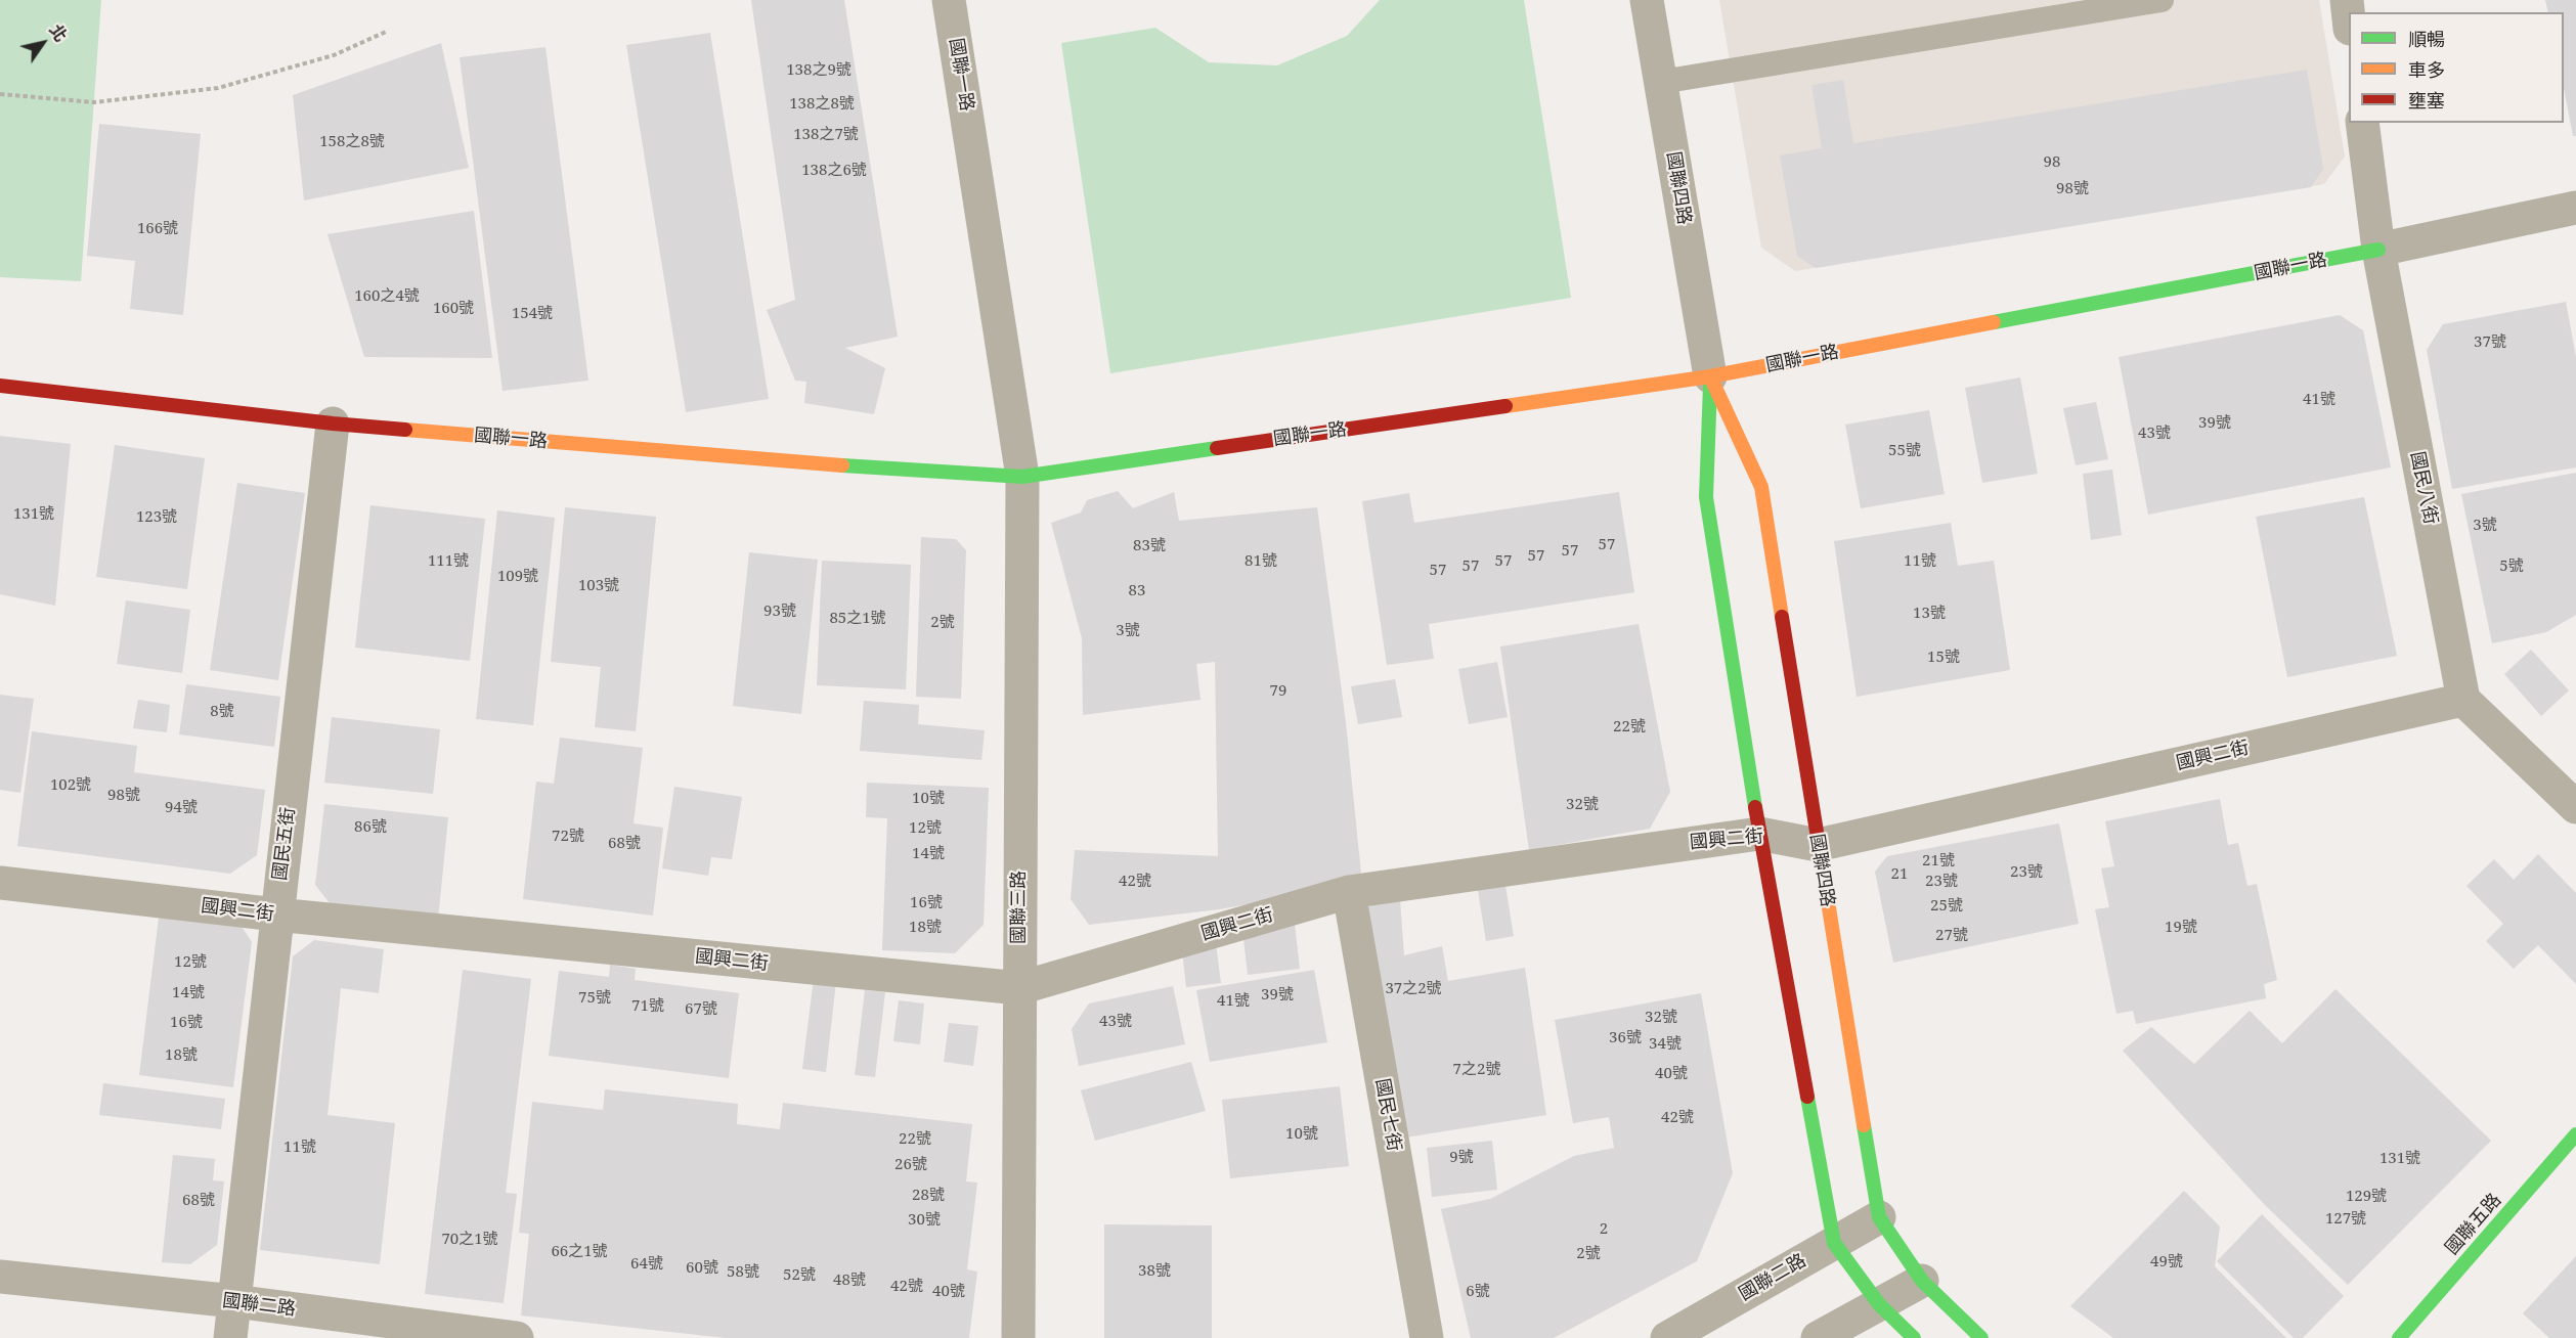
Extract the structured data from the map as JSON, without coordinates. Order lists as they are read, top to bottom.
{
  "streets": {
    "street": [
      "國聯一路",
      "國聯四路",
      "國民八街",
      "國興二街",
      "國民五街",
      "國聯三路",
      "國民七街",
      "國聯五路",
      "國聯二路"
    ]
  },
  "crossings": [
    ["國聯一路", "國聯四路"],
    ["國聯一路", "國民八街"],
    ["國聯一路", "國民五街"],
    ["國聯一路", "國聯三路"],
    ["國聯四路", "國興二街"],
    ["國聯四路", "國聯二路"],
    ["國民八街", "國興二街"],
    ["國興二街", "國民五街"],
    ["國興二街", "國聯三路"],
    ["國興二街", "國民七街"],
    ["國民五街", "國聯二路"]
  ],
  "house_numbers": [
    "138之9號",
    "138之8號",
    "138之7號",
    "158之8號",
    "98",
    "138之6號",
    "98號",
    "166號",
    "160之4號",
    "160號",
    "154號",
    "37號",
    "41號",
    "39號",
    "43號",
    "55號",
    "131號",
    "123號",
    "3號",
    "57",
    "83號",
    "57",
    "57",
    "111號",
    "81號",
    "57",
    "11號",
    "57",
    "5號",
    "57",
    "109號",
    "103號",
    "83",
    "93號",
    "13號",
    "85之1號",
    "2號",
    "3號",
    "15號",
    "79",
    "8號",
    "22號",
    "102號",
    "98號",
    "10號",
    "32號",
    "94號",
    "86號",
    "12號",
    "72號",
    "68號",
    "14號",
    "21號",
    "23號",
    "21",
    "42號",
    "23號",
    "16號",
    "25號",
    "18號",
    "19號",
    "27號",
    "12號",
    "37之2號",
    "14號",
    "39號",
    "75號",
    "41號",
    "71號",
    "67號",
    "32號",
    "43號",
    "16號",
    "36號",
    "34號",
    "18號",
    "7之2號",
    "40號",
    "42號",
    "10號",
    "22號",
    "11號",
    "9號",
    "131號",
    "26號",
    "28號",
    "129號",
    "68號",
    "127號",
    "30號",
    "2",
    "70之1號",
    "66之1號",
    "2號",
    "49號",
    "64號",
    "60號",
    "38號",
    "58號",
    "52號",
    "48號",
    "42號",
    "40號",
    "6號"
  ],
  "legend": ["順暢", "車多", "壅塞"],
  "north": "top right"
}
